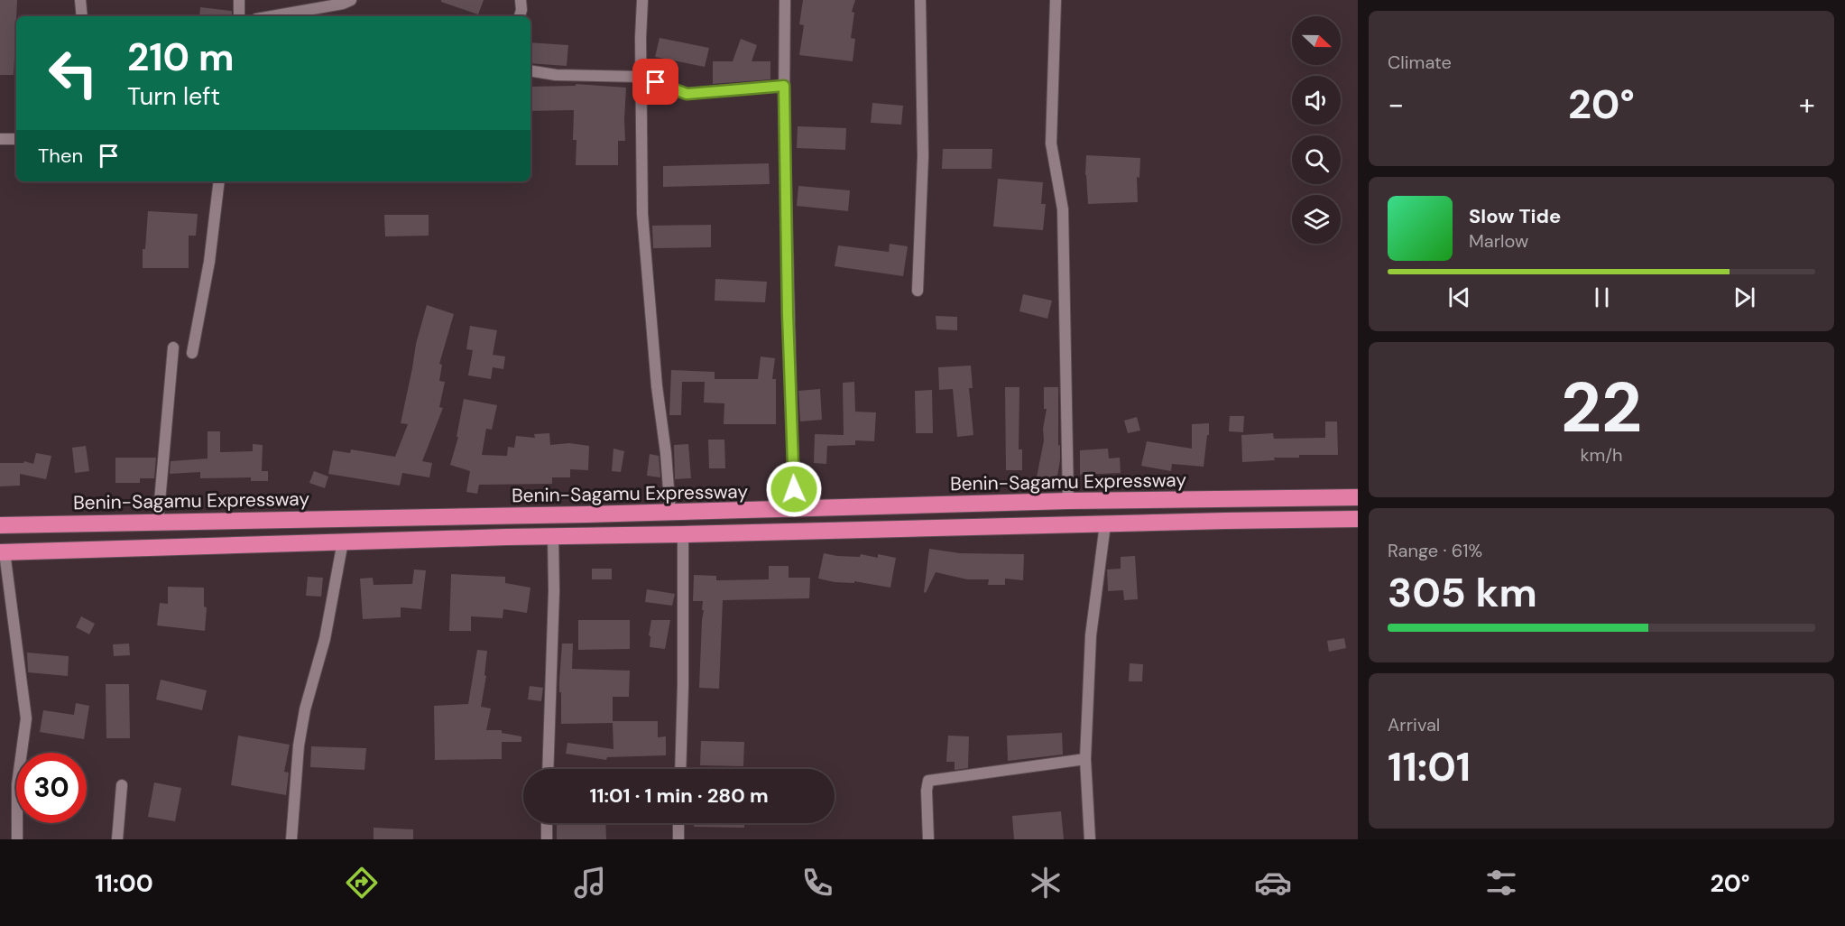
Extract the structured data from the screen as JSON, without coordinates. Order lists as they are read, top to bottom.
{
  "streets": {
    "highway": ["Benin-Sagamu Expressway"]
  },
  "north": "right",
  "page": {
    "tile": [
      "Climate",
      ["22", "km/h"],
      ["Range · 61%", "305 km"],
      ["Arrival", "11:01"]
    ],
    "turn": ["210 m", "Turn left"],
    "heat": ["−", "20°", "+"],
    "then": "Then",
    "song": ["Slow Tide", "Marlow"],
    "limit": "30",
    "trip": "11:01 · 1 min · 280 m",
    "tabs": ["11:00", "20°"]
  }
}
